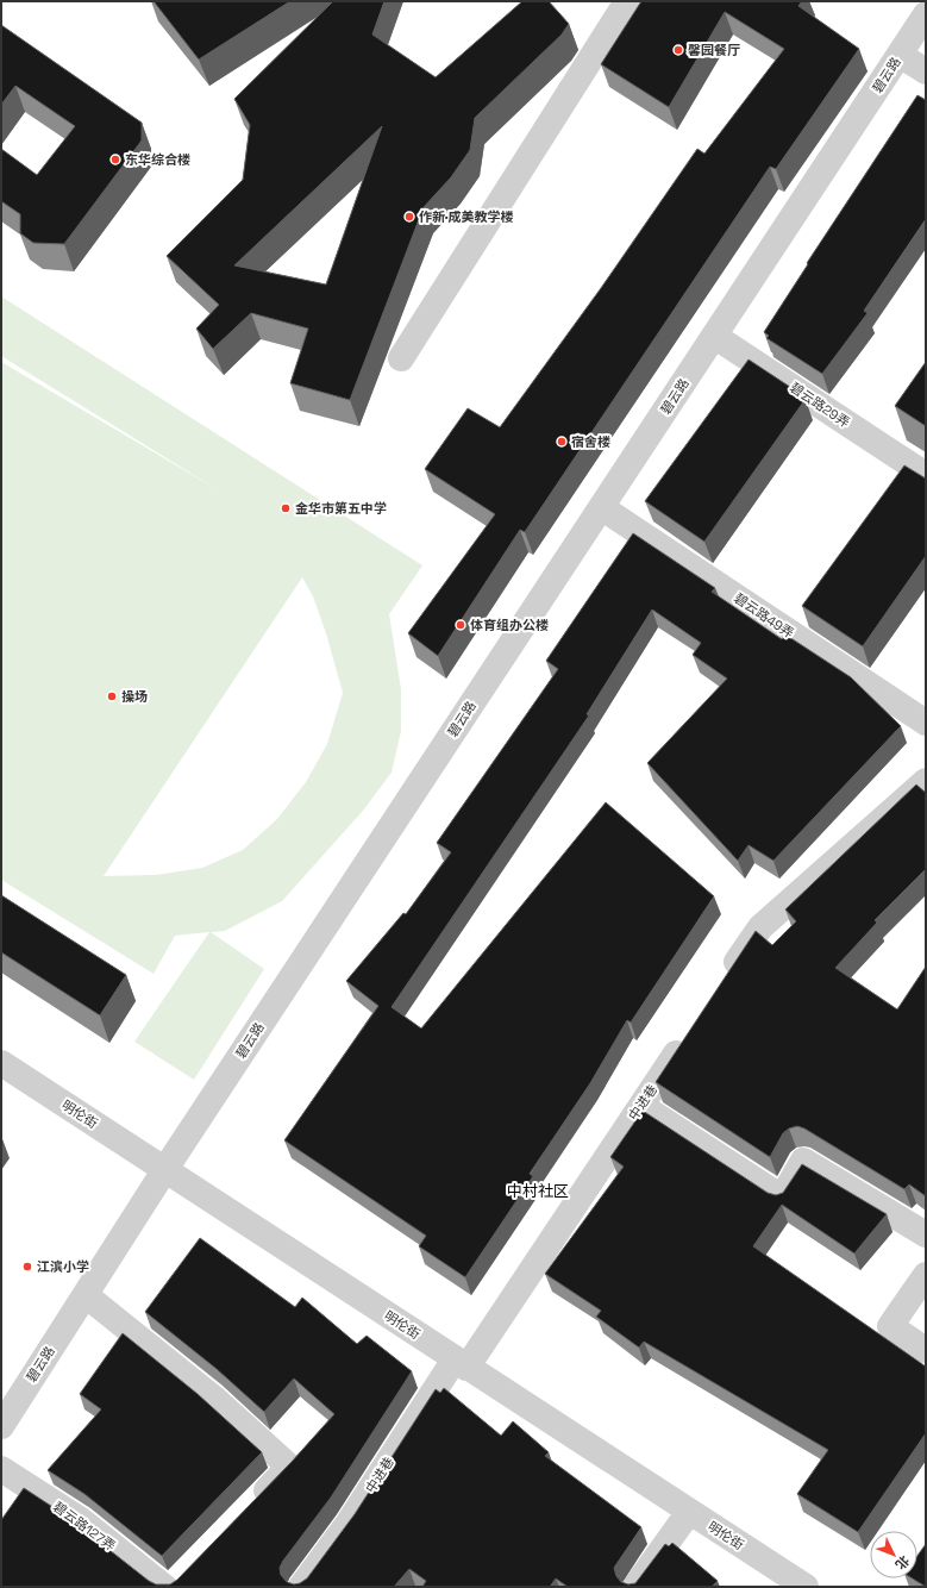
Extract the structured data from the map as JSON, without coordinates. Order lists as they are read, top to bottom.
{
  "streets": {
    "street": [
      "碧云路",
      "碧云路29弄",
      "碧云路49弄",
      "中进巷",
      "明伦街",
      "碧云路127弄"
    ]
  },
  "crossings": [
    ["碧云路", "碧云路29弄"],
    ["碧云路", "碧云路49弄"],
    ["碧云路", "明伦街"],
    ["中进巷", "明伦街"]
  ],
  "districts": ["中村社区"],
  "places": [
    "馨园餐厅",
    "东华综合楼",
    "作新·成美教学楼",
    "宿舍楼",
    "金华市第五中学",
    "体育组办公楼",
    "操场",
    "江滨小学"
  ],
  "north": "bottom right"
}
